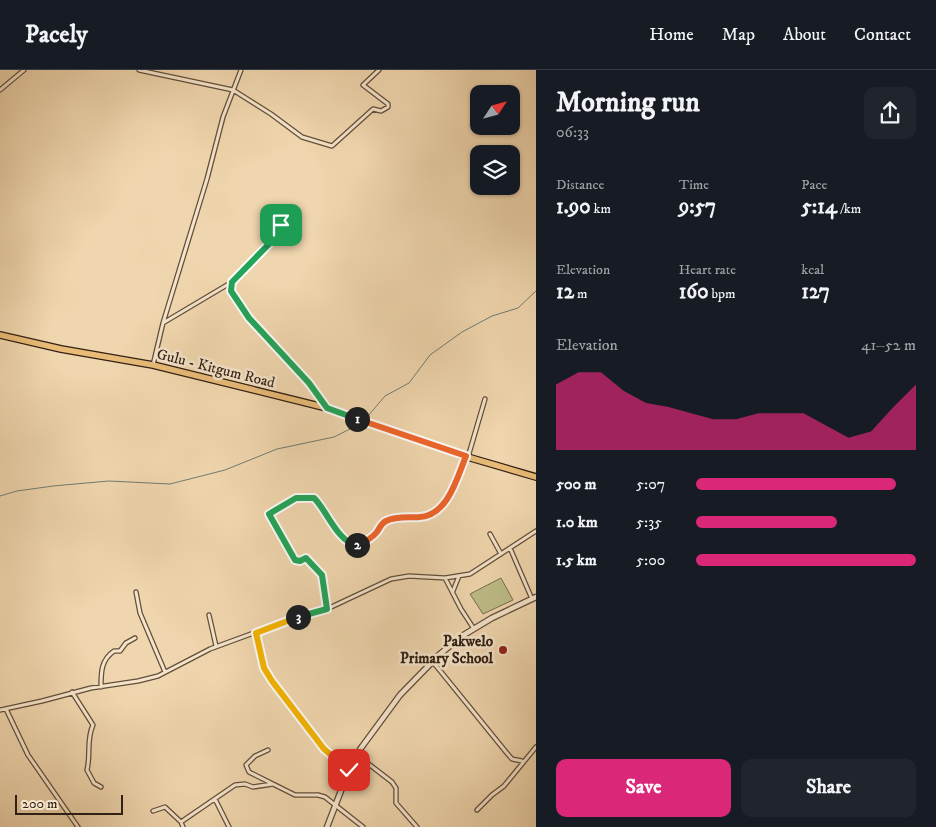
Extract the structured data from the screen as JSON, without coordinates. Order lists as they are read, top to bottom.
{
  "streets": {
    "main road": ["Gulu - Kitgum Road"]
  },
  "places": ["Pakwelo Primary School"],
  "scale_bar": "200 m",
  "north": "top right",
  "page": {
    "header": "Pacely",
    "nav": [
      "Home",
      "Map",
      "About",
      "Contact"
    ],
    "heading": ["Morning run", "06:33"],
    "stats": [
      ["Distance", "1.90 km"],
      ["Time", "9:57"],
      ["Pace", "5:14 /km"],
      ["Elevation", "12 m"],
      ["Heart rate", "160 bpm"],
      ["kcal", "127"]
    ],
    "chart": ["Elevation", "41–52 m"],
    "pins": ["1", "2", "3"],
    "list": [
      {
        "name": "500 m",
        "note": "5:07"
      },
      {
        "name": "1.0 km",
        "note": "5:35"
      },
      {
        "name": "1.5 km",
        "note": "5:00"
      }
    ],
    "buttons": ["Save", "Share"],
    "scale": "200 m"
  }
}
